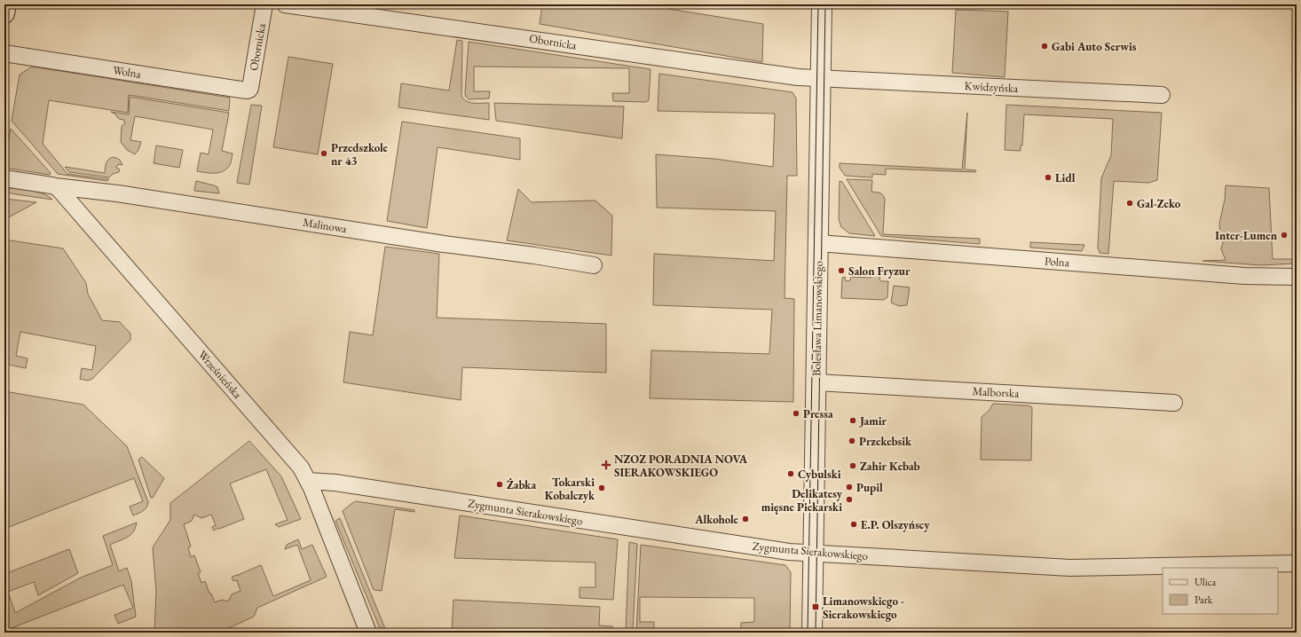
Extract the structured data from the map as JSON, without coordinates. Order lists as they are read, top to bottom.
{
  "streets": {
    "street": [
      "Obornicka",
      "Wolna",
      "Kwidzyńska",
      "Malinowa",
      "Polna",
      "Bolesława Limanowskiego",
      "Wrześnieńska",
      "Malborska",
      "Zygmunta Sierakowskiego"
    ]
  },
  "crossings": [
    ["Obornicka", "Wolna"],
    ["Obornicka", "Kwidzyńska"],
    ["Obornicka", "Bolesława Limanowskiego"],
    ["Kwidzyńska", "Bolesława Limanowskiego"],
    ["Malinowa", "Wrześnieńska"],
    ["Polna", "Bolesława Limanowskiego"],
    ["Bolesława Limanowskiego", "Malborska"],
    ["Bolesława Limanowskiego", "Zygmunta Sierakowskiego"],
    ["Wrześnieńska", "Zygmunta Sierakowskiego"]
  ],
  "places": {
    "other": [
      "Gabi Auto Serwis",
      "Przedszkole nr 43",
      "Lidl",
      "Gal-Zeko",
      "Inter-Lumen",
      "Salon Fryzur",
      "Pressa",
      "Jamir",
      "Przekebsik",
      "Zahir Kebab",
      "Cybulski",
      "Żabka",
      "Pupil",
      "Tokarski Kobalczyk",
      "Delikatesy mięsne Piekarski",
      "Alkohole",
      "E.P. Olszyńscy"
    ],
    "health": ["NZOZ PORADNIA NOVA SIERAKOWSKIEGO"],
    "transit": ["Limanowskiego - Sierakowskiego"]
  },
  "legend": ["Ulica", "Park"]
}
